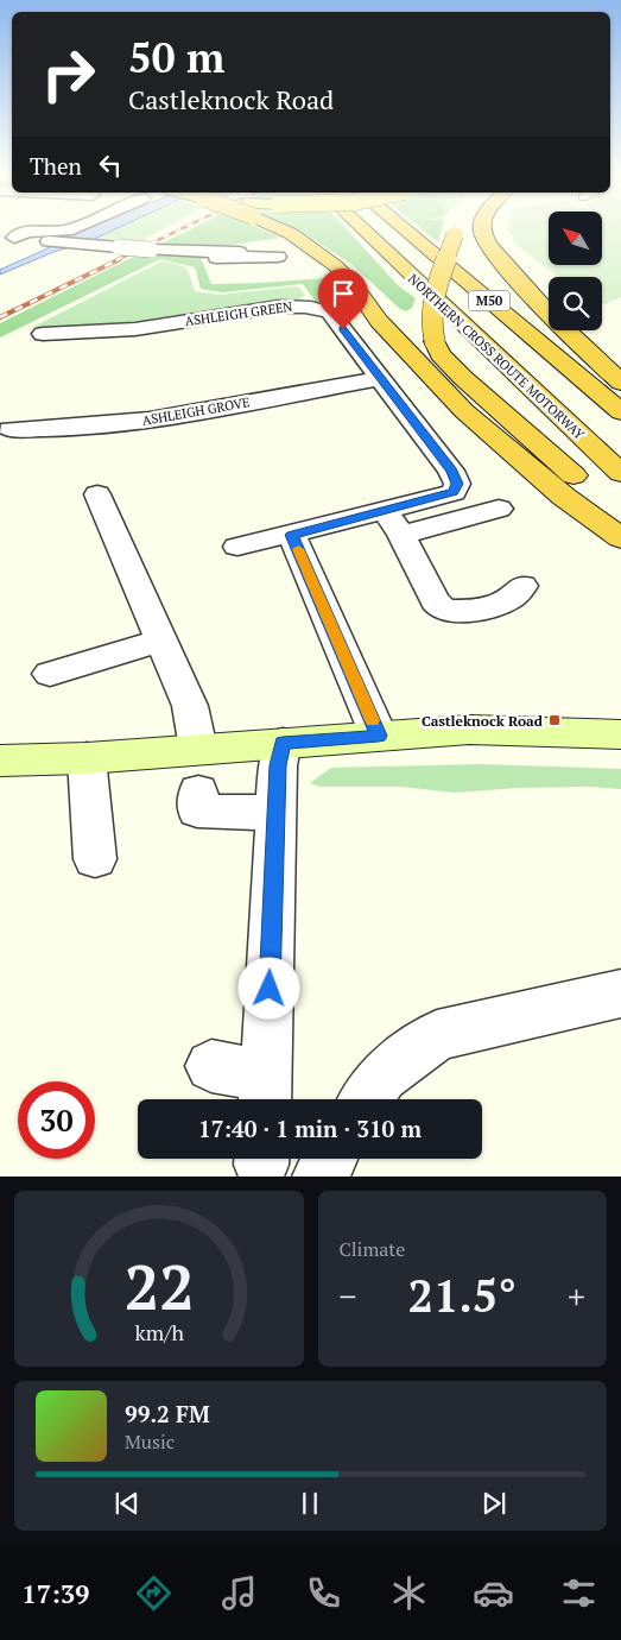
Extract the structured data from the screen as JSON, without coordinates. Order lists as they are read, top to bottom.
{
  "streets": {
    "highway": ["M50", "NORTHERN CROSS ROUTE MOTORWAY"],
    "street": ["ASHLEIGH GREEN", "ASHLEIGH GROVE"]
  },
  "crossings": [
    ["ASHLEIGH GREEN", "ASHLEIGH GROVE"]
  ],
  "places": {
    "transit": ["Castleknock Road"]
  },
  "north": "top left",
  "page": {
    "turn": ["50 m", "Castleknock Road"],
    "then": "Then",
    "limit": "30",
    "trip": "17:40 · 1 min · 310 m",
    "tile": "Climate",
    "heat": ["−", "21.5°", "+"],
    "song": ["99.2 FM", "Music"],
    "tabs": "17:39",
    "gauge": ["22", "km/h"]
  }
}
